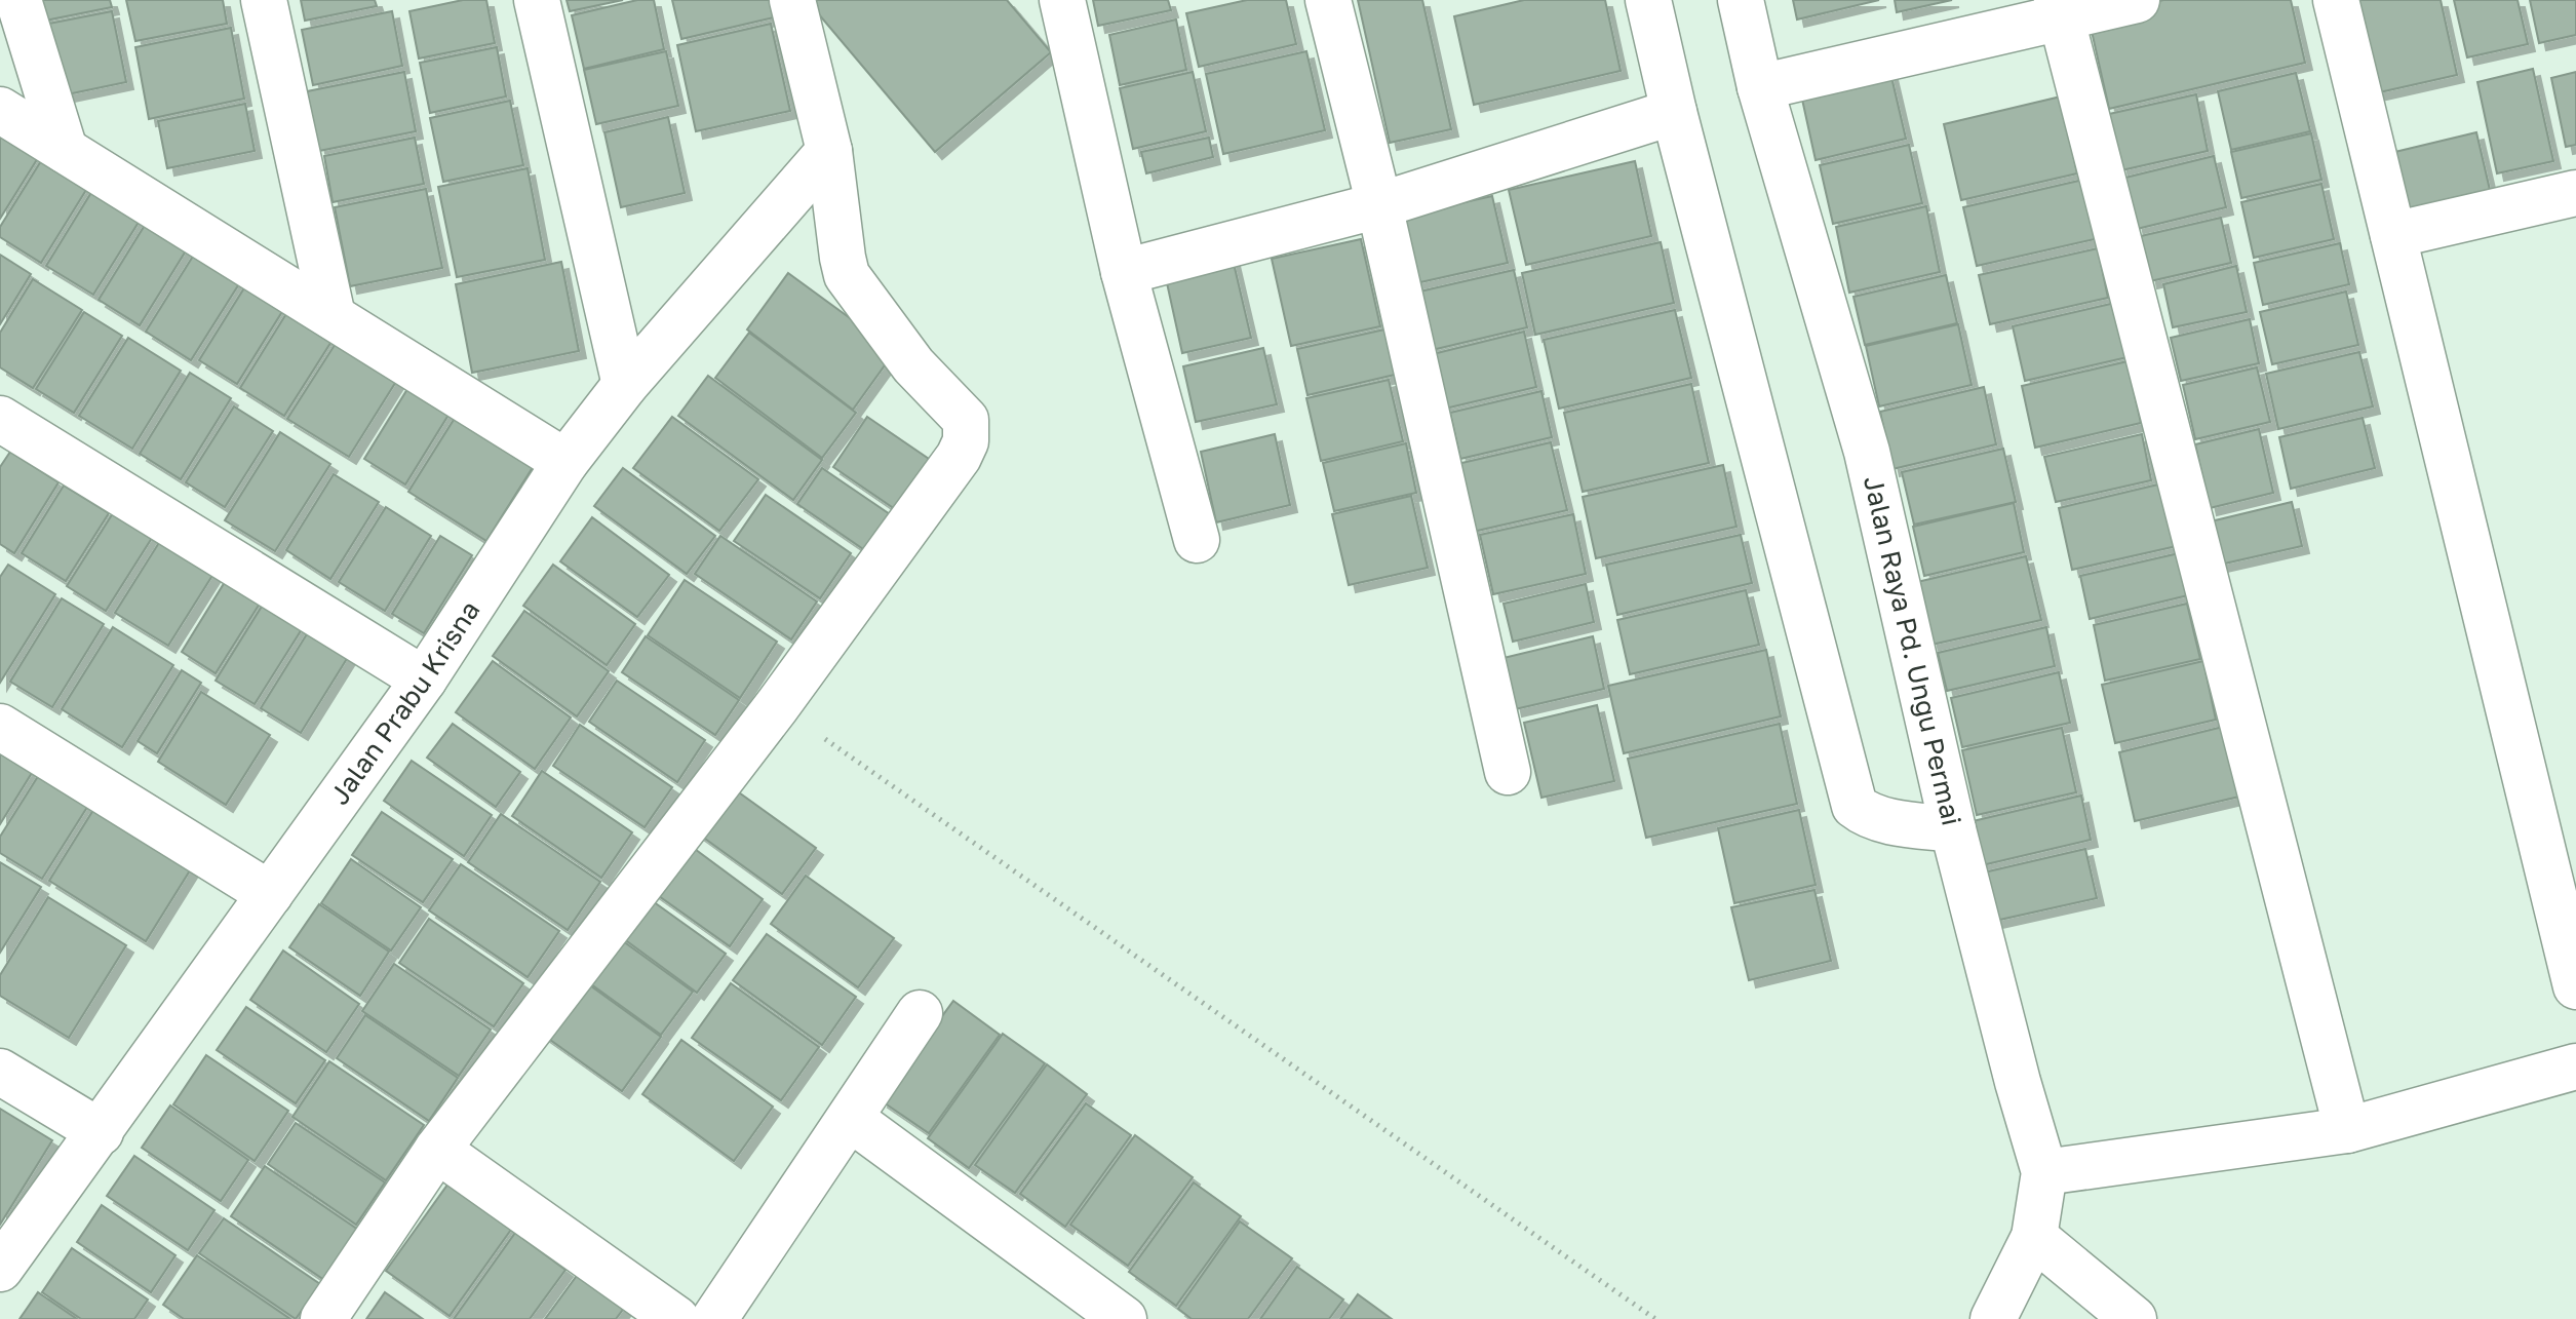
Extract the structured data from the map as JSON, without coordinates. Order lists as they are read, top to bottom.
{
  "streets": {
    "street": ["Jalan Raya Pd. Ungu Permai", "Jalan Prabu Krisna"]
  }
}
